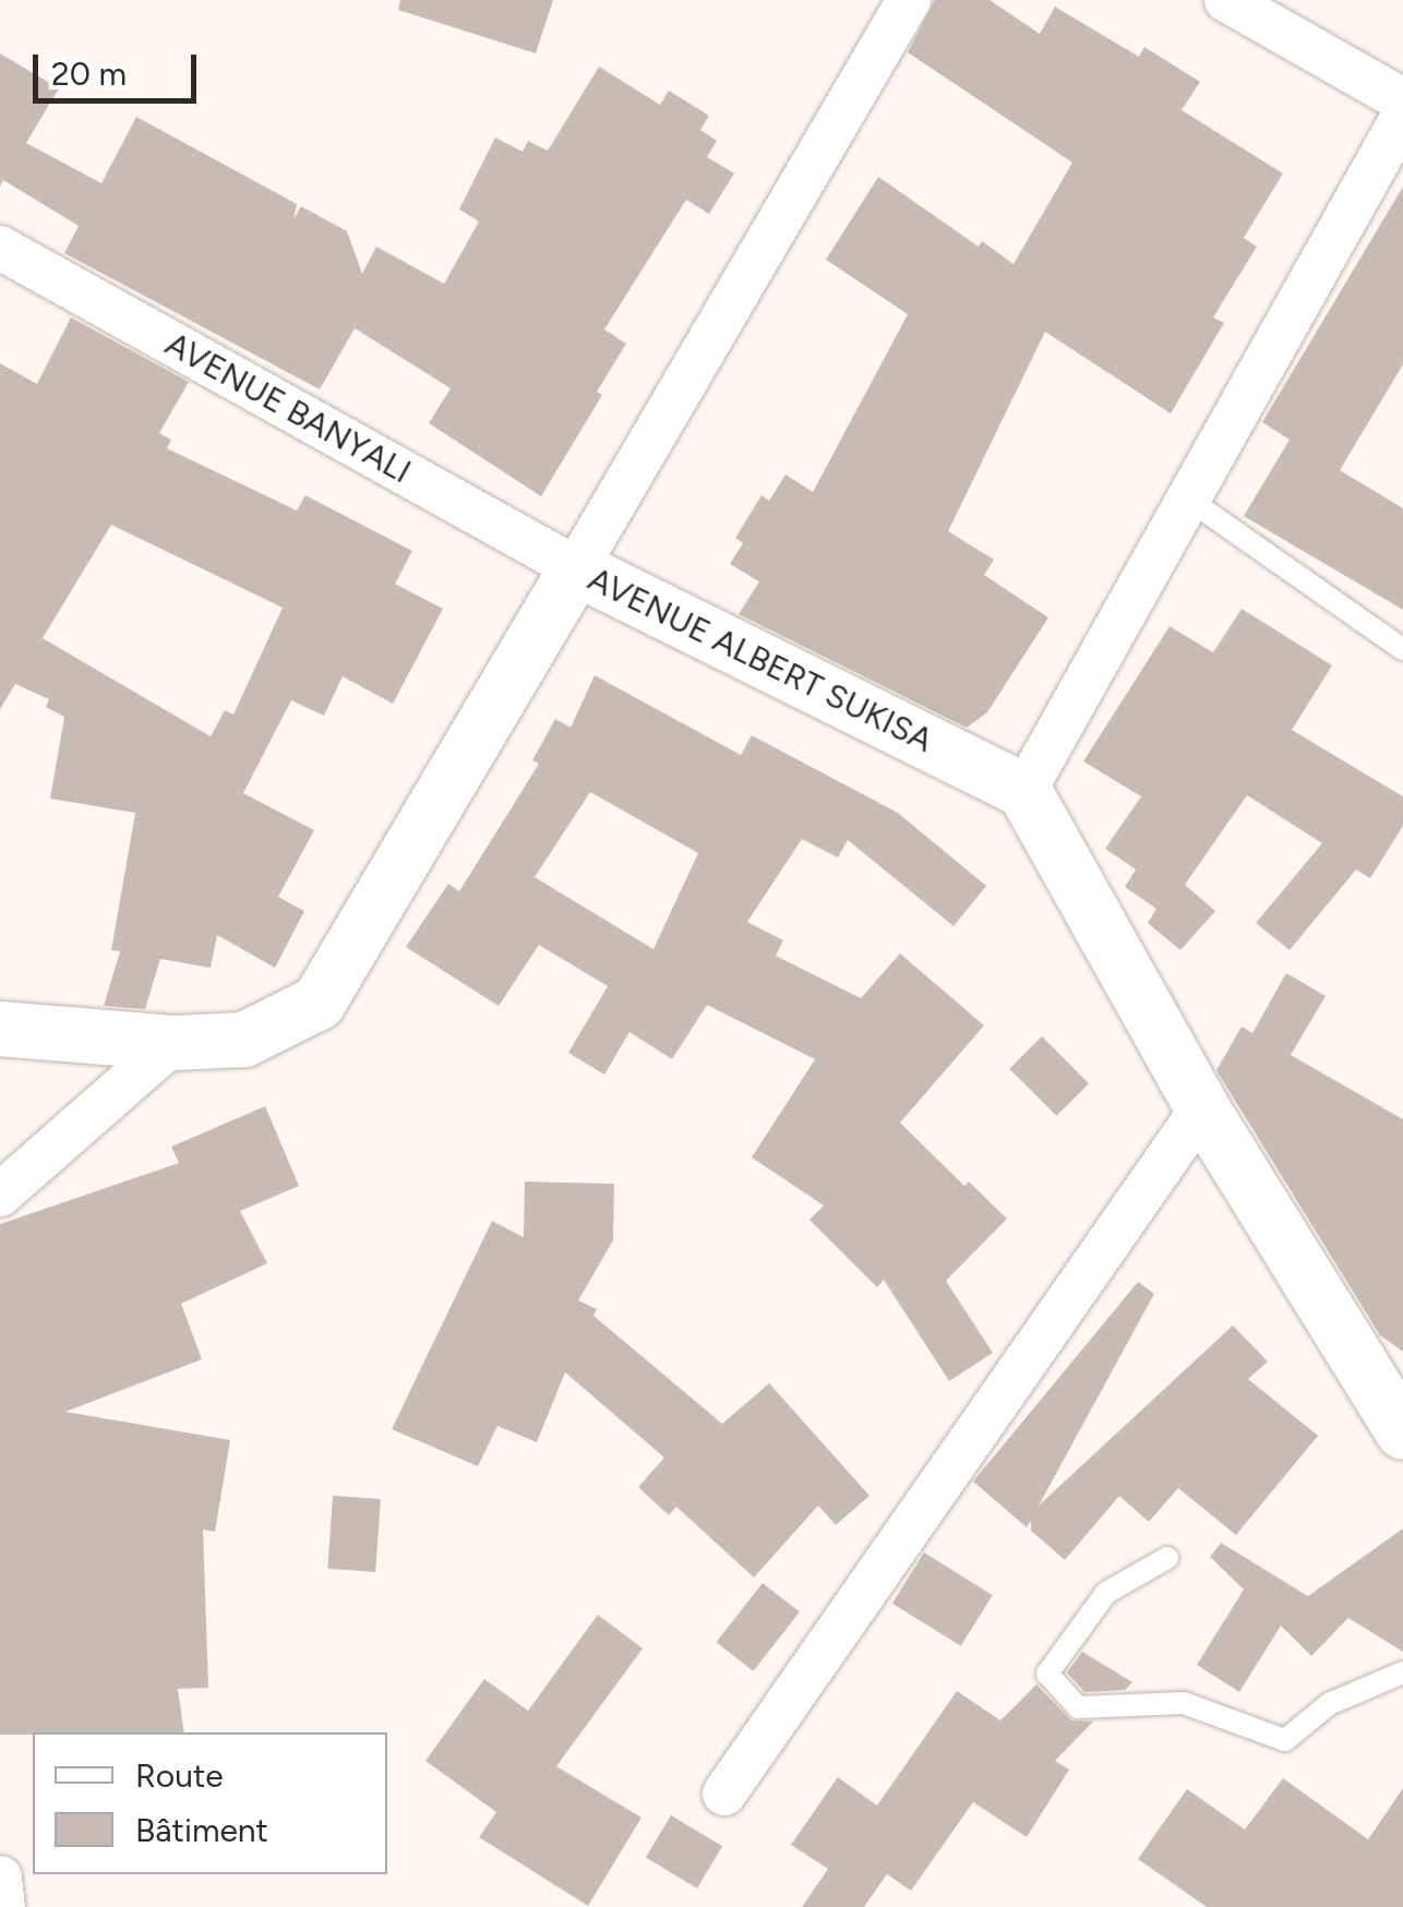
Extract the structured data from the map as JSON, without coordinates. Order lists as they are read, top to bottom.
{
  "streets": {
    "street": ["AVENUE BANYALI", "AVENUE ALBERT SUKISA"]
  },
  "crossings": [
    ["AVENUE BANYALI", "AVENUE ALBERT SUKISA"]
  ],
  "legend": ["Route", "Bâtiment"],
  "scale_bar": "20 m"
}
